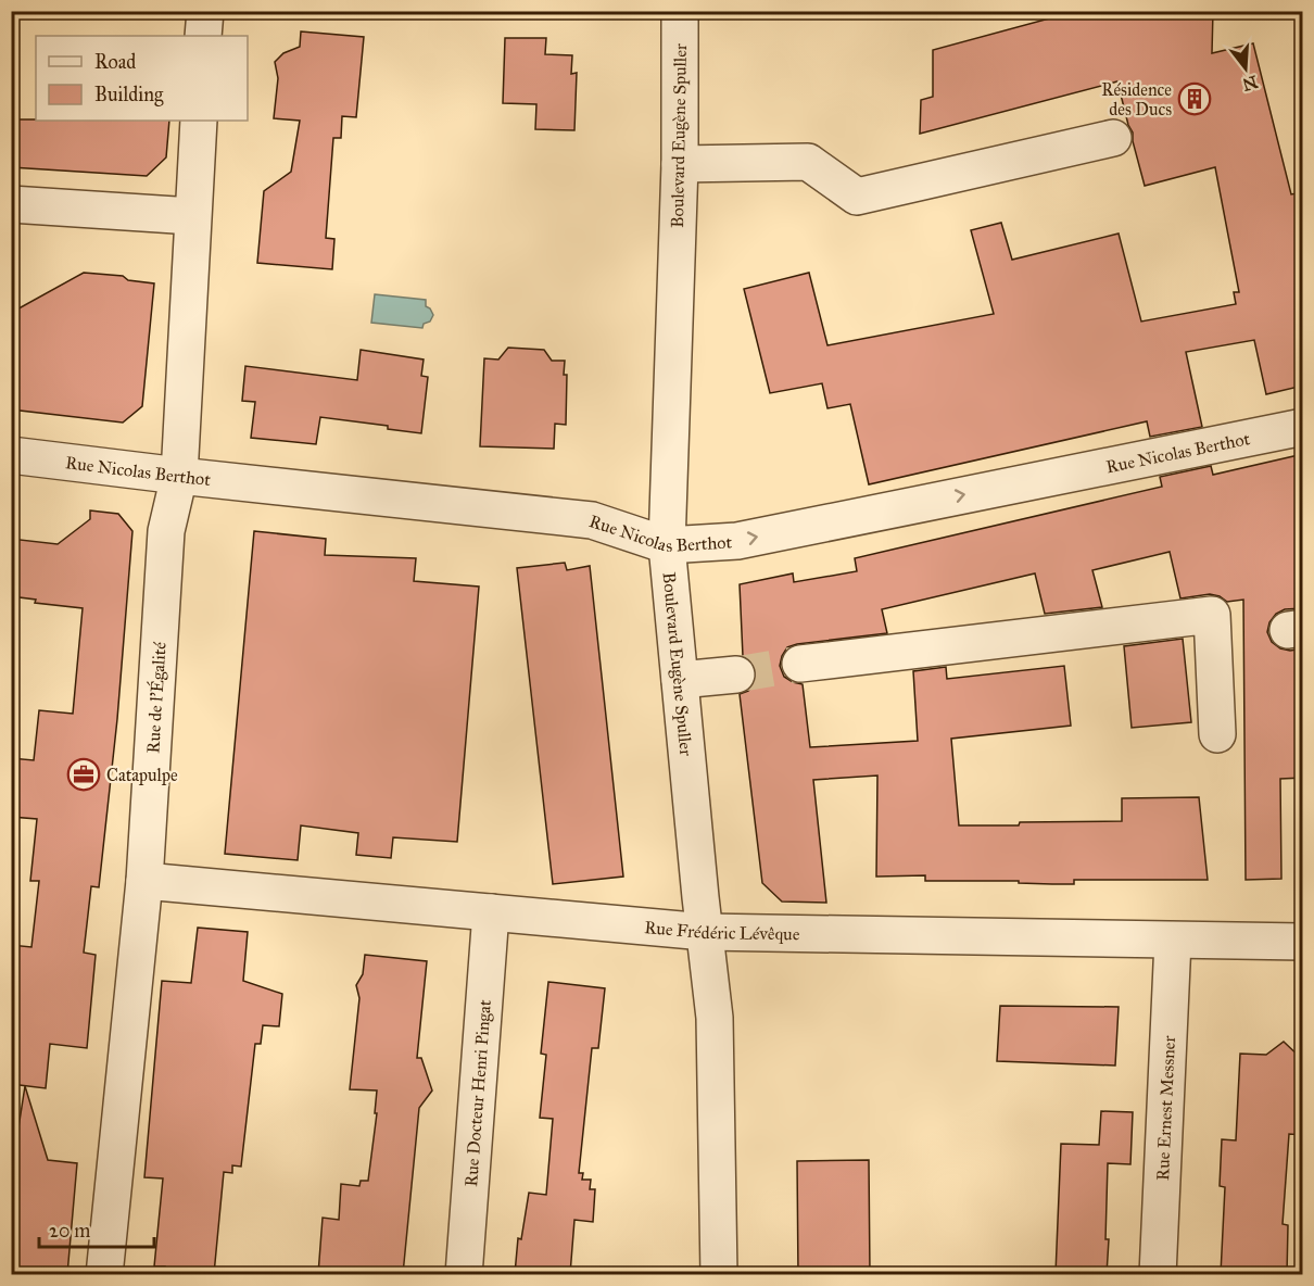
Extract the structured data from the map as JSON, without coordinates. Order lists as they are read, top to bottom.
{
  "streets": {
    "street": [
      "Boulevard Eugène Spuller",
      "Rue Nicolas Berthot",
      "Rue de l'Égalité",
      "Rue Frédéric Lévêque",
      "Rue Docteur Henri Pingat",
      "Rue Ernest Messner"
    ]
  },
  "crossings": [
    ["Boulevard Eugène Spuller", "Rue Nicolas Berthot"],
    ["Boulevard Eugène Spuller", "Rue Frédéric Lévêque"],
    ["Rue Nicolas Berthot", "Rue de l'Égalité"],
    ["Rue de l'Égalité", "Rue Frédéric Lévêque"],
    ["Rue Frédéric Lévêque", "Rue Docteur Henri Pingat"],
    ["Rue Frédéric Lévêque", "Rue Ernest Messner"]
  ],
  "places": {
    "building": ["Résidence des Ducs"],
    "office": ["Catapulpe"]
  },
  "legend": ["Road", "Building"],
  "scale_bar": "20 m",
  "north": "bottom"
}
